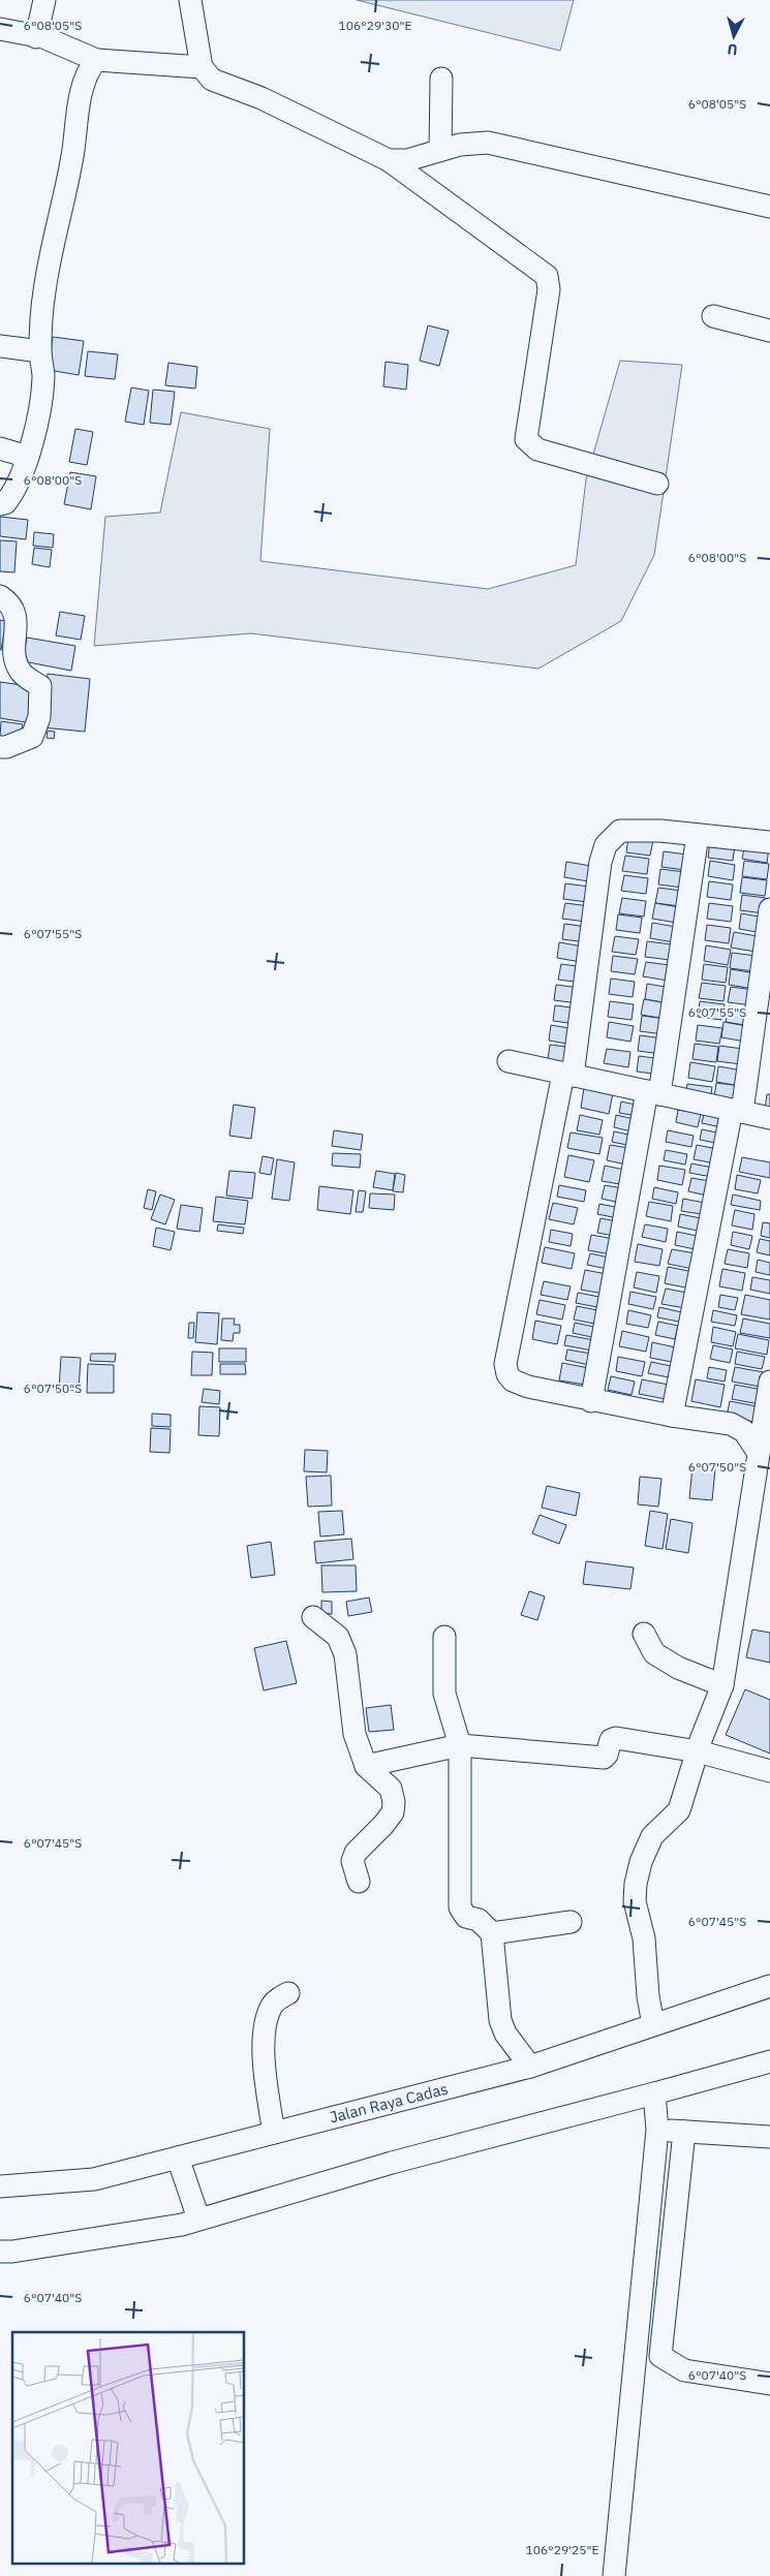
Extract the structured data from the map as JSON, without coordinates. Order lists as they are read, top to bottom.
{
  "streets": {
    "street": ["Jalan Raya Cadas"]
  },
  "north": "bottom",
  "coordinates": [
    "6°08'05\"S",
    "106°29'30\"E",
    "6°08'00\"S",
    "6°07'55\"S",
    "6°07'50\"S",
    "6°07'45\"S",
    "6°07'40\"S",
    "106°29'25\"E"
  ]
}
